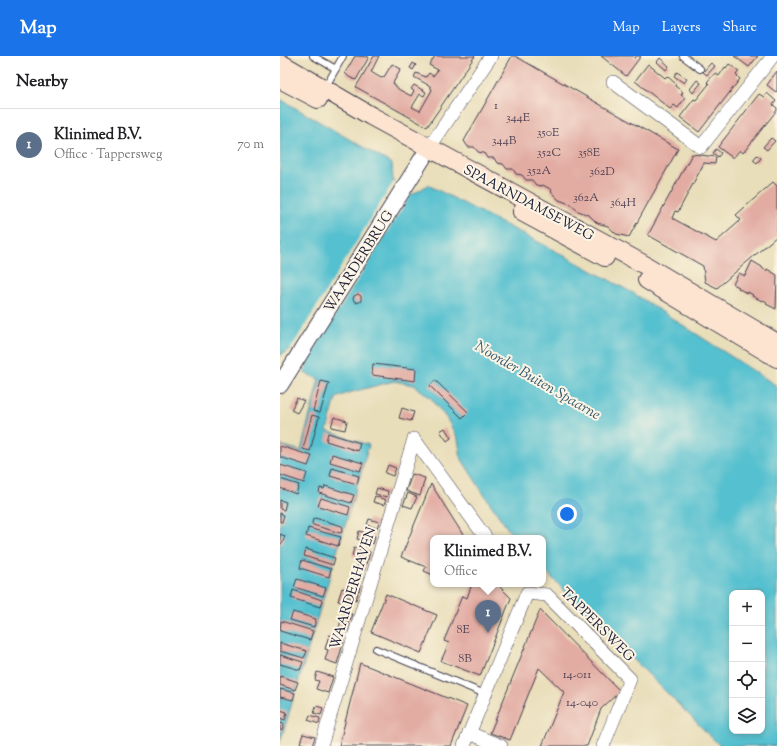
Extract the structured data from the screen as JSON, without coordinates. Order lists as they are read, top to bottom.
{
  "streets": {
    "main road": ["SPAARNDAMSEWEG"],
    "street": ["WAARDERBRUG", "WAARDERHAVEN", "TAPPERSWEG"]
  },
  "crossings": [
    ["SPAARNDAMSEWEG", "WAARDERBRUG"]
  ],
  "water": ["Noorder Buiten Spaarne"],
  "house_numbers": [
    "1",
    "344E",
    "350E",
    "344B",
    "352C",
    "358E",
    "352A",
    "362D",
    "362A",
    "364H",
    "8E",
    "8B",
    "14-011",
    "14-040"
  ],
  "page": {
    "header": "Map",
    "nav": ["Map", "Layers", "Share"],
    "heading": "Nearby",
    "list": [
      {
        "mark": "1",
        "name": "Klinimed B.V.",
        "note": "Office · Tappersweg",
        "value": "70 m"
      }
    ],
    "popup": ["Klinimed B.V.", "Office"],
    "map_buttons": ["+", "−"],
    "pins": "1"
  }
}
